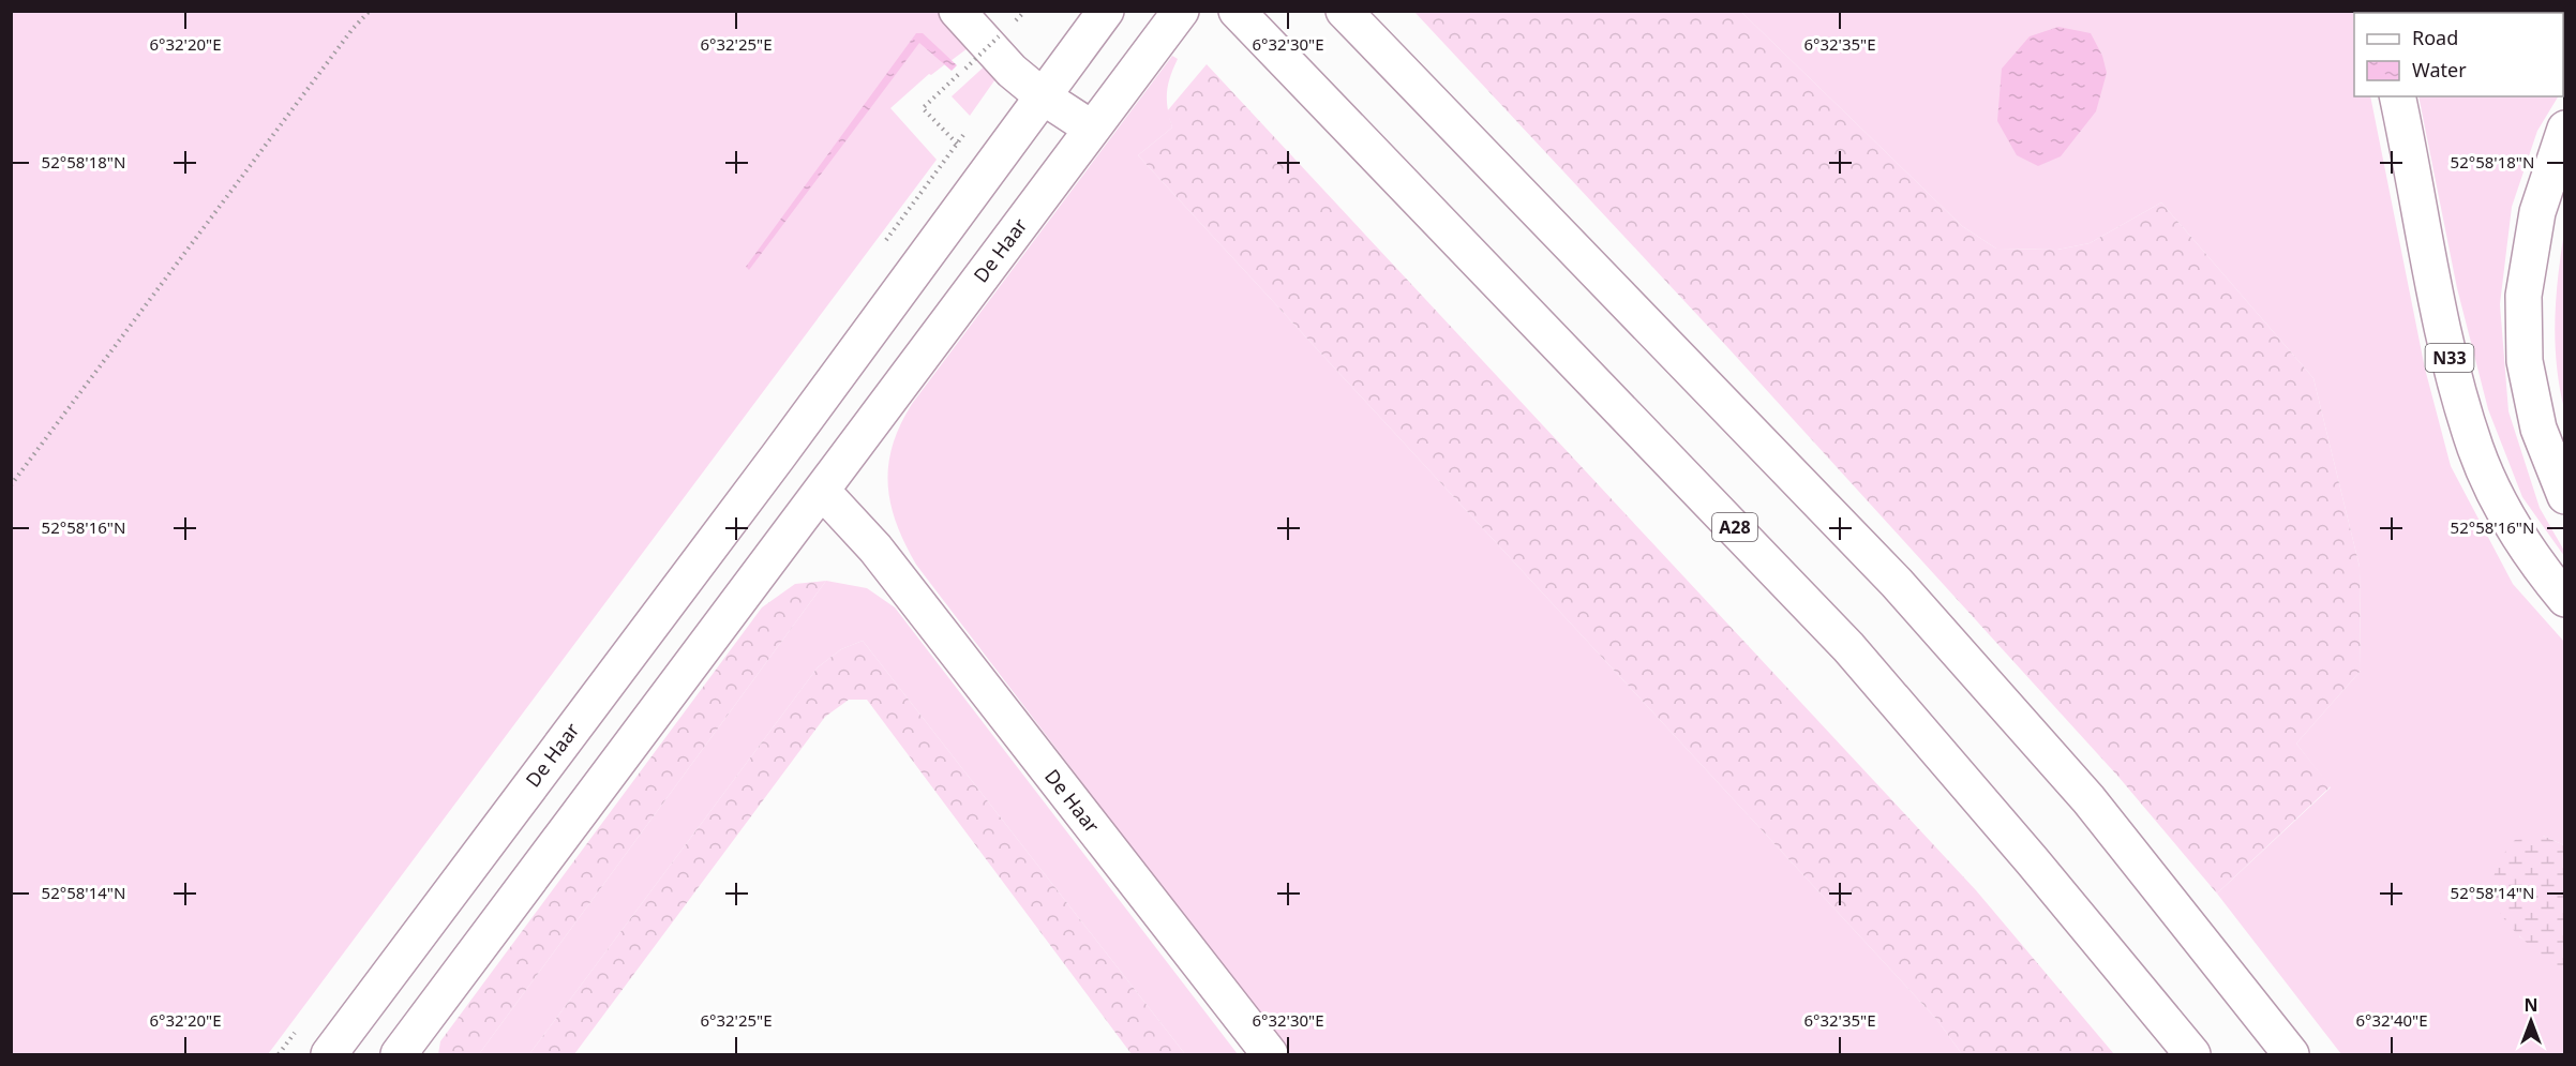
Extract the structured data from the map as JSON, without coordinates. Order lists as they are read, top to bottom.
{
  "streets": {
    "main road": ["De Haar", "N33", "A28"]
  },
  "legend": ["Road", "Water"],
  "north": "top",
  "coordinates": [
    "6°32'20\"E",
    "6°32'25\"E",
    "6°32'30\"E",
    "6°32'35\"E",
    "52°58'18\"N",
    "52°58'16\"N",
    "52°58'14\"N",
    "6°32'40\"E"
  ]
}
